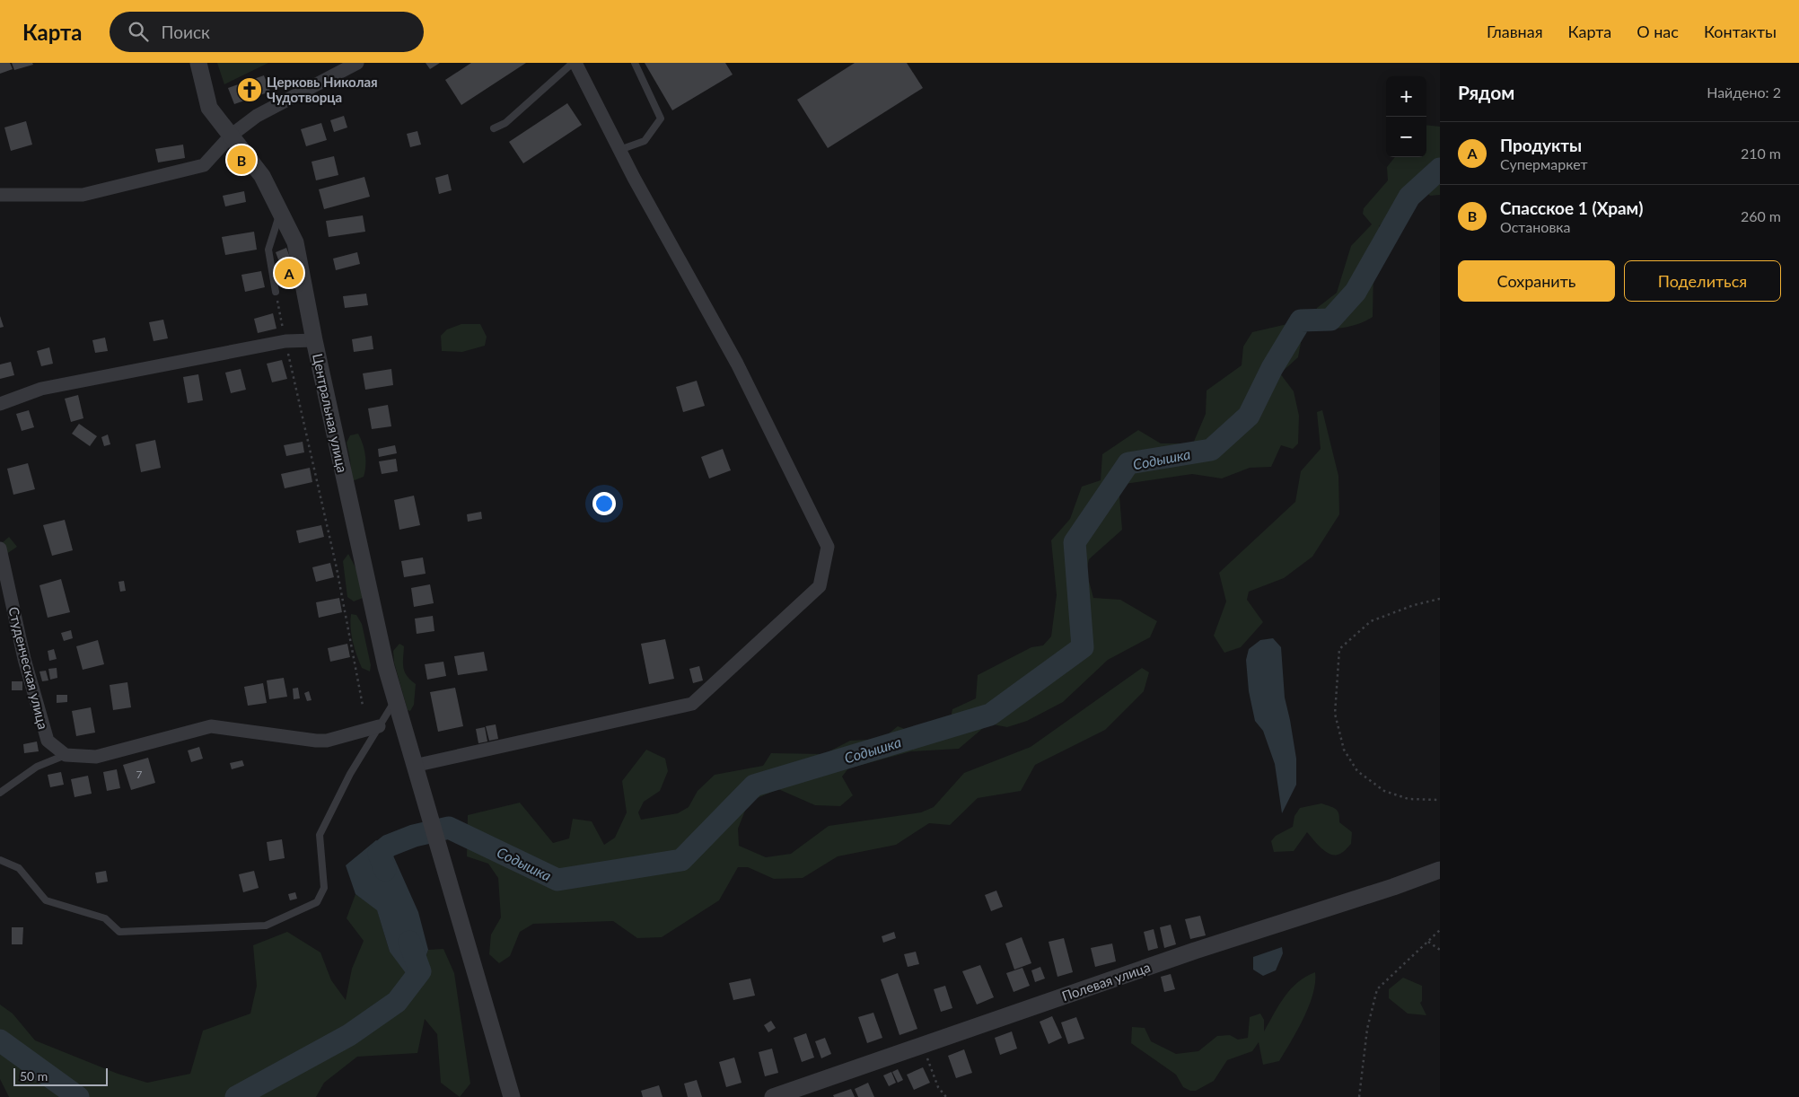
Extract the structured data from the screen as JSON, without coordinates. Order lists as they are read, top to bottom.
{
  "streets": {
    "street": ["Центральная улица", "Студенческая улица", "Полевая улица"]
  },
  "water": ["Содышка"],
  "places": {
    "church": ["Церковь Николая Чудотворца"]
  },
  "house_numbers": ["7"],
  "scale_bar": "50 m",
  "page": {
    "header": "Карта",
    "search": "Поиск",
    "nav": [
      "Главная",
      "Карта",
      "О нас",
      "Контакты"
    ],
    "heading": ["Рядом", "Найдено: 2"],
    "map_buttons": ["+", "−"],
    "list": [
      {
        "mark": "A",
        "name": "Продукты",
        "note": "Супермаркет",
        "value": "210 m"
      },
      {
        "mark": "B",
        "name": "Спасское 1 (Храм)",
        "note": "Остановка",
        "value": "260 m"
      }
    ],
    "pins": ["B", "A"],
    "buttons": ["Сохранить", "Поделиться"],
    "scale": "50 m"
  }
}
